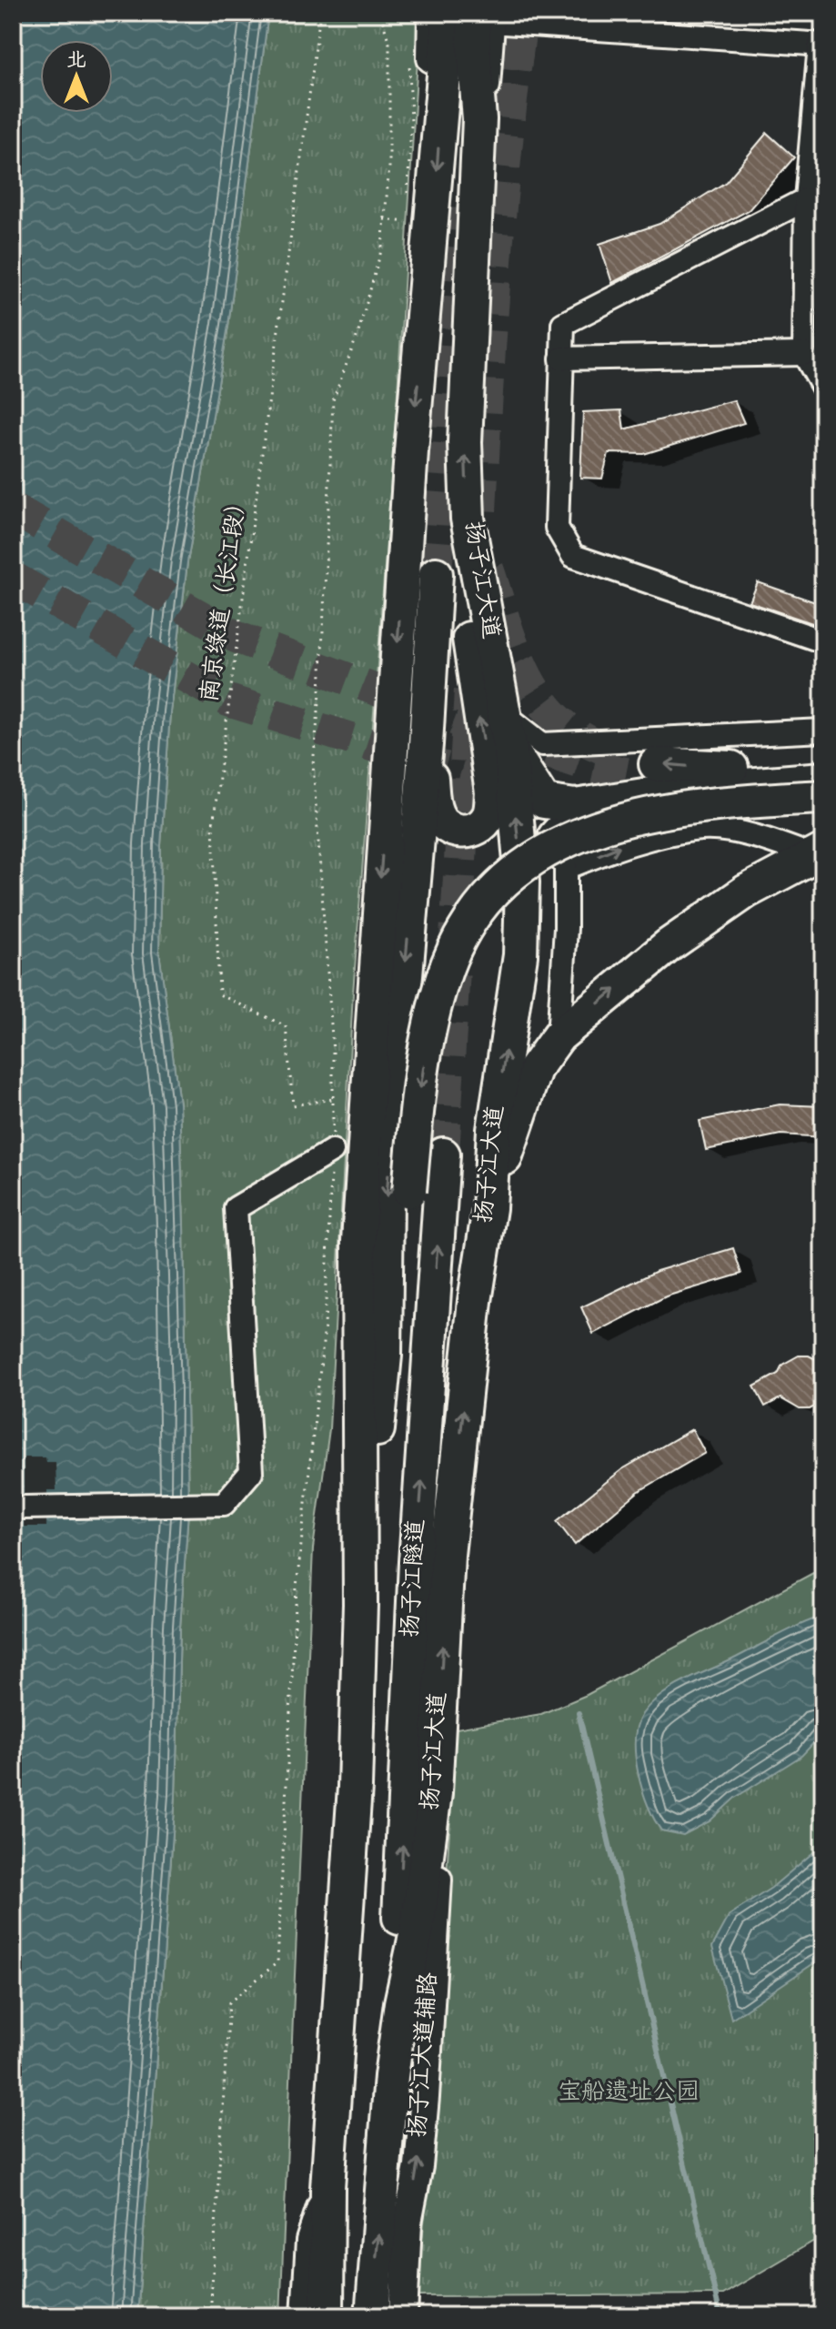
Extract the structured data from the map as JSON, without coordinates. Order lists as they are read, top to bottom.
{
  "streets": {
    "highway": ["扬子江大道", "扬子江隧道"],
    "main road": ["扬子江大道辅路"],
    "path": ["南京绿道（长江段）"]
  },
  "crossings": [
    ["扬子江大道", "扬子江隧道"],
    ["扬子江大道", "扬子江大道辅路"]
  ],
  "one_way": ["扬子江大道辅路"],
  "parks": ["宝船遗址公园"],
  "north": "top"
}
